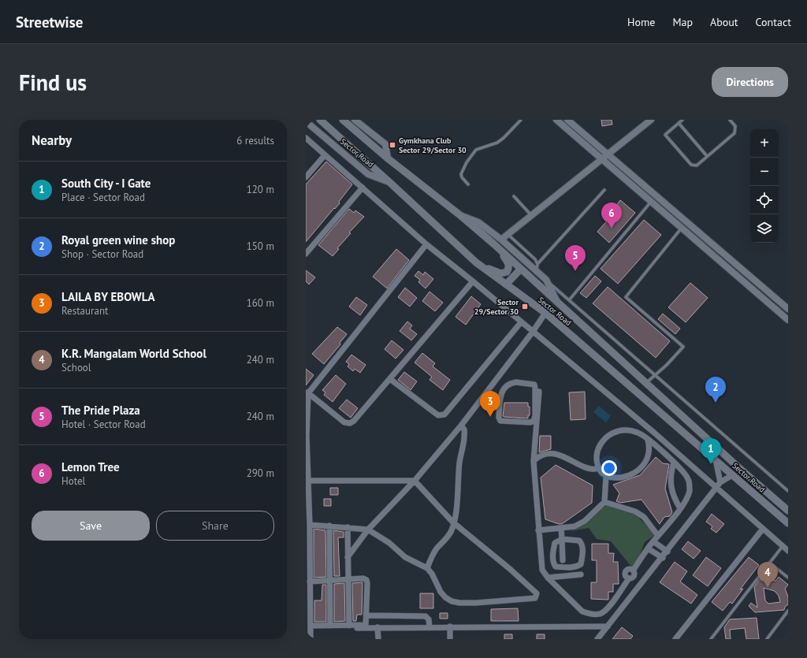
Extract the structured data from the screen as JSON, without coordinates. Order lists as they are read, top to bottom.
{
  "streets": {
    "main road": ["Sector Road"]
  },
  "places": {
    "transit": ["Gymkhana Club Sector 29/Sector 30", "Sector 29/Sector 30"]
  },
  "page": {
    "header": "Streetwise",
    "nav": [
      "Home",
      "Map",
      "About",
      "Contact"
    ],
    "buttons": [
      "Directions",
      ["Save", "Share"]
    ],
    "title": "Find us",
    "heading": ["Nearby", "6 results"],
    "map_buttons": ["+", "−"],
    "list": [
      {
        "mark": "1",
        "name": "South City - I Gate",
        "note": "Place · Sector Road",
        "value": "120 m"
      },
      {
        "mark": "2",
        "name": "Royal green wine shop",
        "note": "Shop · Sector Road",
        "value": "150 m"
      },
      {
        "mark": "3",
        "name": "LAILA BY EBOWLA",
        "note": "Restaurant",
        "value": "160 m"
      },
      {
        "mark": "4",
        "name": "K.R. Mangalam World School",
        "note": "School",
        "value": "240 m"
      },
      {
        "mark": "5",
        "name": "The Pride Plaza",
        "note": "Hotel · Sector Road",
        "value": "240 m"
      },
      {
        "mark": "6",
        "name": "Lemon Tree",
        "note": "Hotel",
        "value": "290 m"
      }
    ],
    "pins": [
      "6",
      "5",
      "2",
      "3",
      "1",
      "4"
    ]
  }
}
